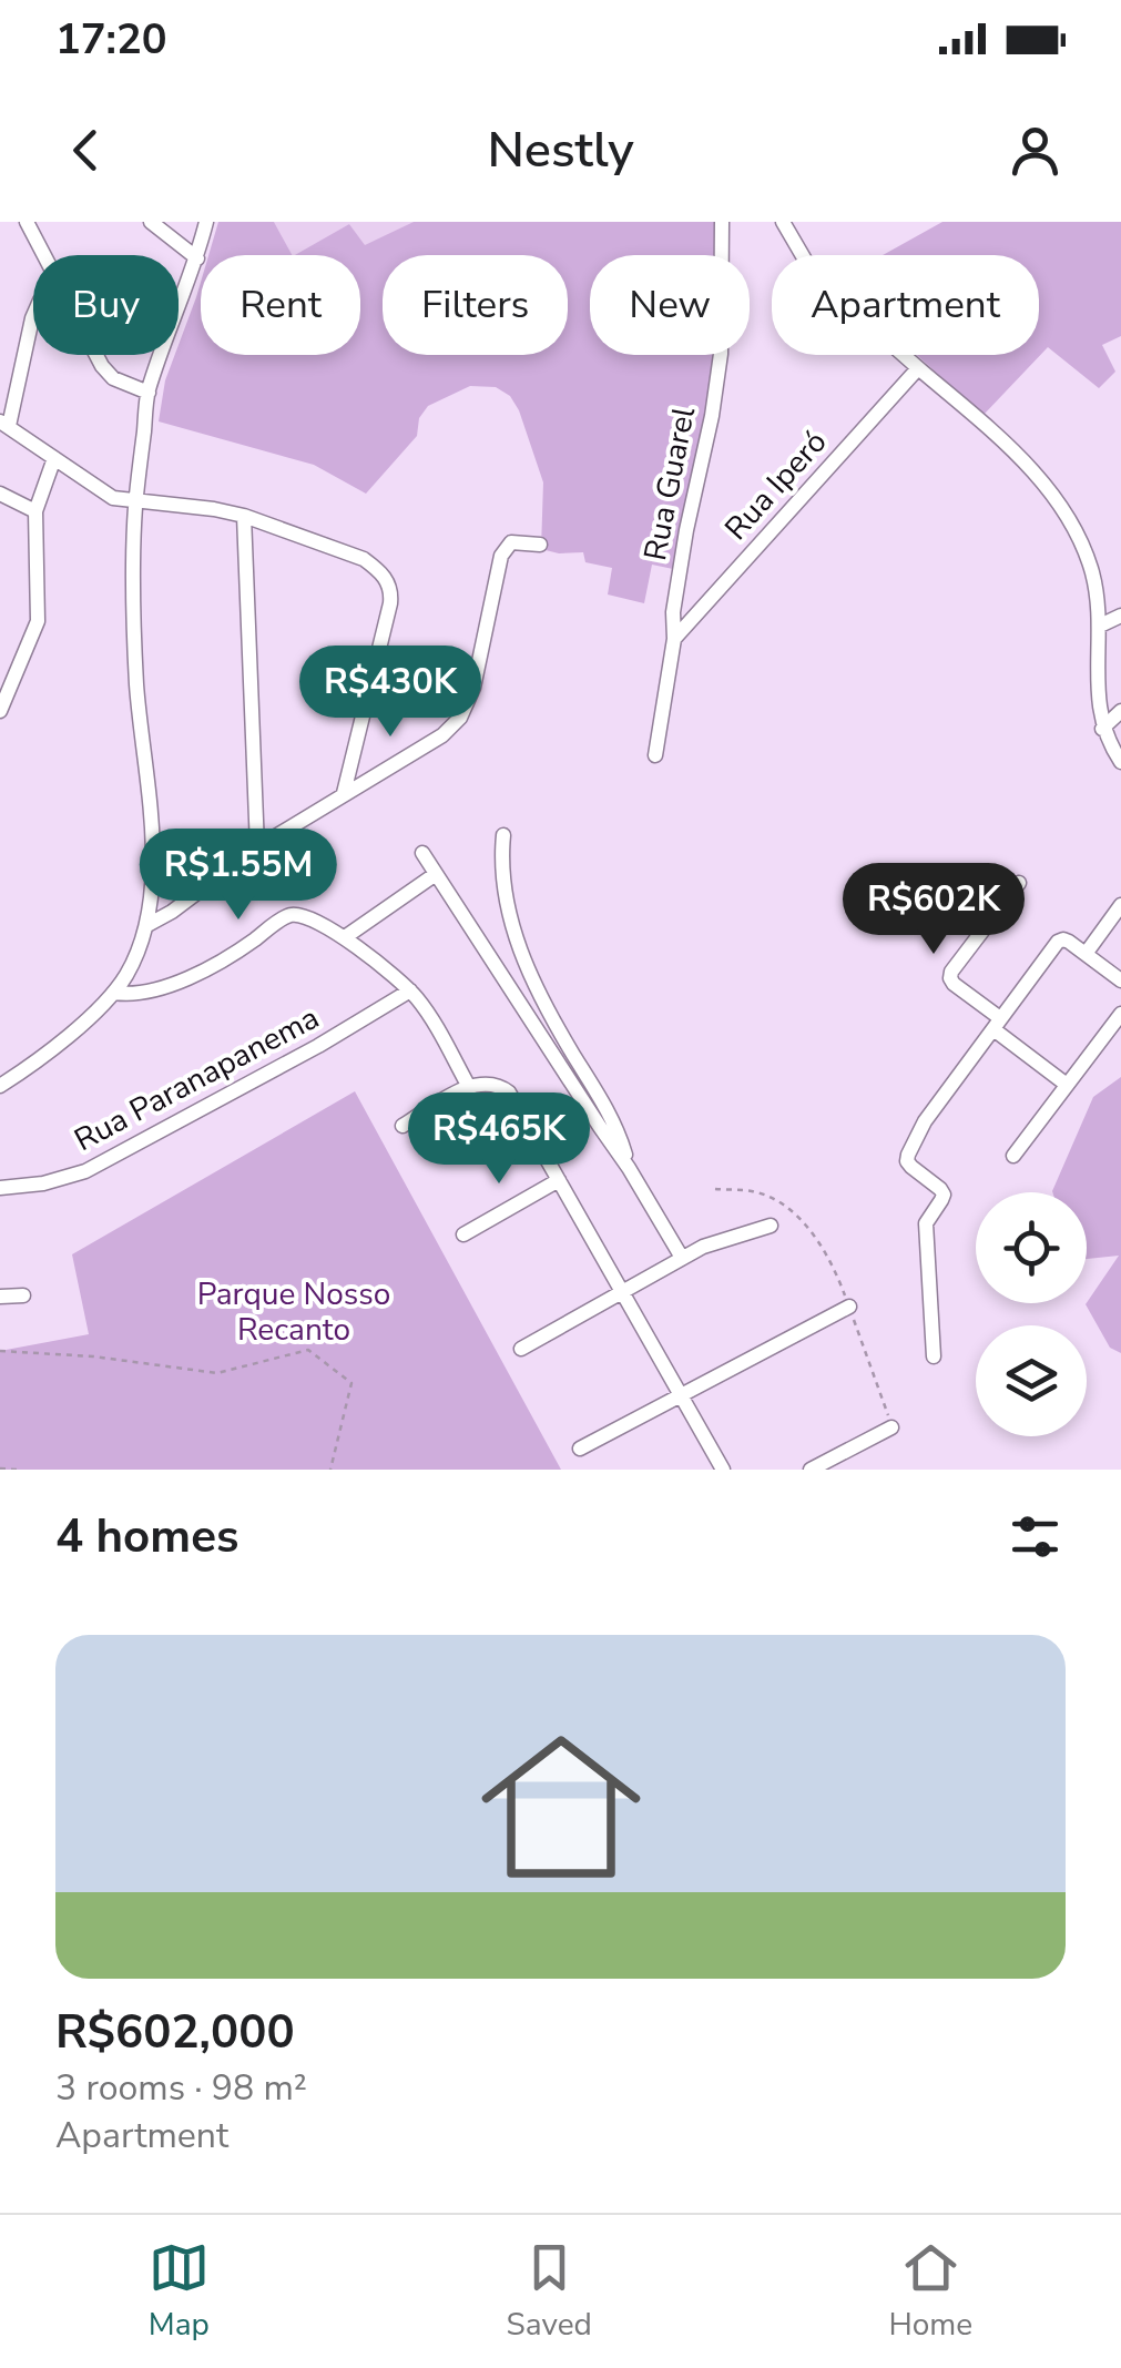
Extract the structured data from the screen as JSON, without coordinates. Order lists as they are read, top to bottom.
{
  "streets": {
    "street": ["Rua Guarel", "Rua Iperó", "Rua Paranapanema"]
  },
  "crossings": [
    ["Rua Guarel", "Rua Iperó"]
  ],
  "parks": ["Parque Nosso Recanto"],
  "page": {
    "status": "17:20",
    "header": "Nestly",
    "chip": [
      "Buy",
      "Rent",
      "Filters",
      "New",
      "Apartment"
    ],
    "price": [
      "R$430K",
      "R$1.55M",
      "R$602K",
      "R$465K"
    ],
    "heading": "4 homes",
    "list": [
      {
        "name": "R$602,000",
        "note": "3 rooms · 98 m² · Apartment"
      }
    ],
    "tabs": ["Map", "Saved", "Home"]
  }
}
